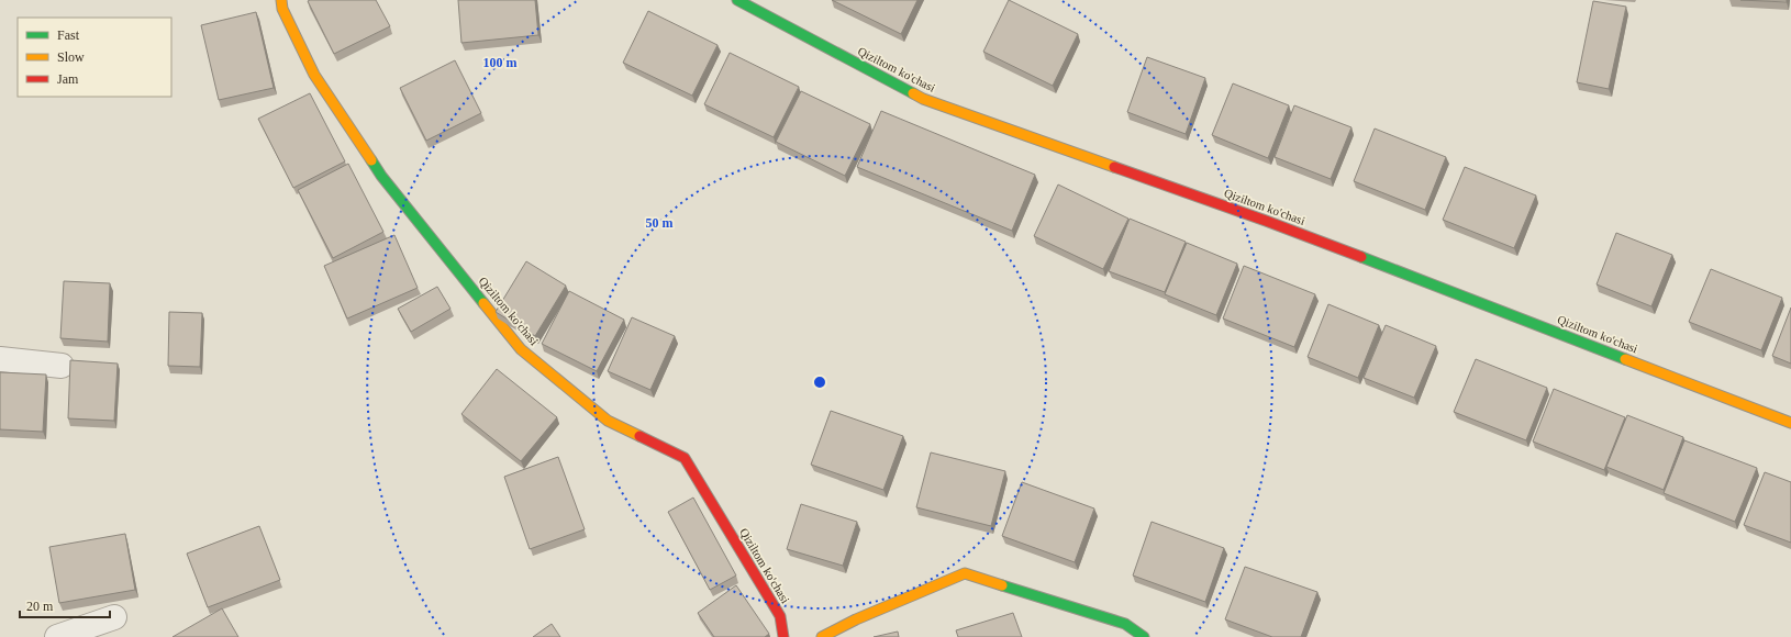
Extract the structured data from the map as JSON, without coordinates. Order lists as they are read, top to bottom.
{
  "streets": {
    "street": ["Qiziltom ko'chasi"]
  },
  "legend": ["Fast", "Slow", "Jam"],
  "scale_bar": "20 m",
  "rings": ["100 m", "50 m"]
}
